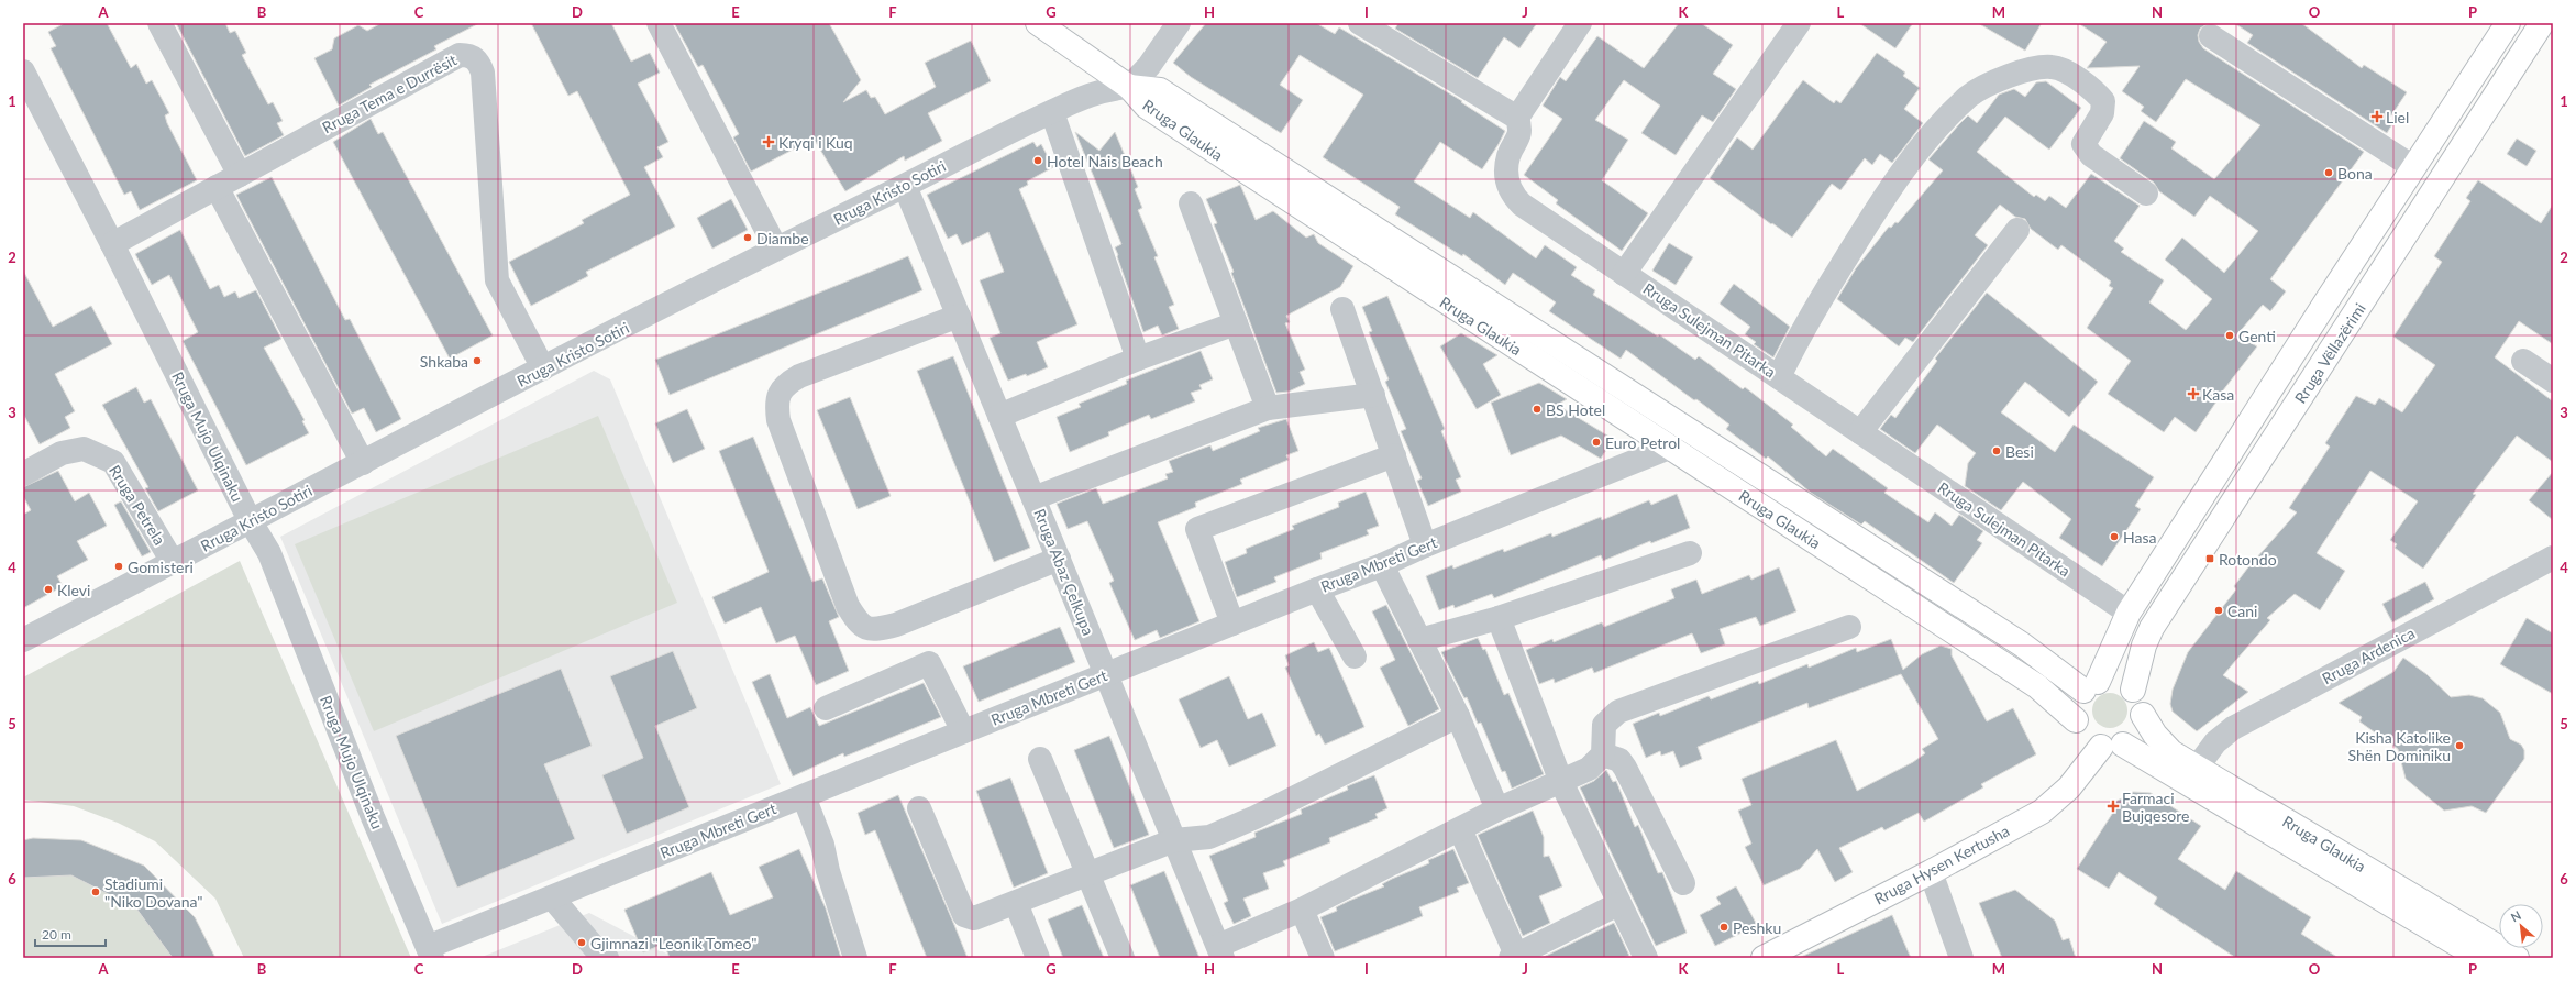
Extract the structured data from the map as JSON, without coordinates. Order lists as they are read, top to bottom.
{
  "streets": {
    "main road": ["Rruga Glaukia", "Rruga Vëllazërimi", "Rruga Hysen Kertusha"],
    "street": [
      "Rruga Tema e Durrësit",
      "Rruga Kristo Sotiri",
      "Rruga Sulejman Pitarka",
      "Rruga Mujo Ulqinaku",
      "Rruga Petrela",
      "Rruga Mbreti Gert",
      "Rruga Abaz Çelkupa",
      "Rruga Ardenica"
    ]
  },
  "crossings": [
    ["Rruga Tema e Durrësit", "Rruga Kristo Sotiri"],
    ["Rruga Tema e Durrësit", "Rruga Mujo Ulqinaku"],
    ["Rruga Glaukia", "Rruga Kristo Sotiri"],
    ["Rruga Glaukia", "Rruga Vëllazërimi"],
    ["Rruga Glaukia", "Rruga Mbreti Gert"],
    ["Rruga Glaukia", "Rruga Ardenica"],
    ["Rruga Glaukia", "Rruga Hysen Kertusha"],
    ["Rruga Kristo Sotiri", "Rruga Mujo Ulqinaku"],
    ["Rruga Kristo Sotiri", "Rruga Petrela"],
    ["Rruga Kristo Sotiri", "Rruga Abaz Çelkupa"],
    ["Rruga Sulejman Pitarka", "Rruga Vëllazërimi"],
    ["Rruga Vëllazërimi", "Rruga Hysen Kertusha"],
    ["Rruga Mujo Ulqinaku", "Rruga Mbreti Gert"],
    ["Rruga Mbreti Gert", "Rruga Abaz Çelkupa"]
  ],
  "places": {
    "health": [
      "Liel",
      "Kryqi i Kuq",
      "Kasa",
      "Farmaci Bujqesore"
    ],
    "other": [
      "Hotel Nais Beach",
      "Bona",
      "Diambe",
      "Genti",
      "Shkaba",
      "BS Hotel",
      "Euro Petrol",
      "Besi",
      "Hasa",
      "Gomisteri",
      "Klevi",
      "Cani",
      "Kisha Katolike Shën Dominiku",
      "Stadiumi \"Niko Dovana\"",
      "Peshku",
      "Gjimnazi \"Leonik Tomeo\""
    ],
    "transit": ["Rotondo"]
  },
  "scale_bar": "20 m",
  "north": "top left",
  "grid": {
    "columns": [
      "A",
      "B",
      "C",
      "D",
      "E",
      "F",
      "G",
      "H",
      "I",
      "J",
      "K",
      "L",
      "M",
      "N",
      "O",
      "P"
    ],
    "rows": [
      "1",
      "2",
      "3",
      "4",
      "5",
      "6"
    ]
  }
}
